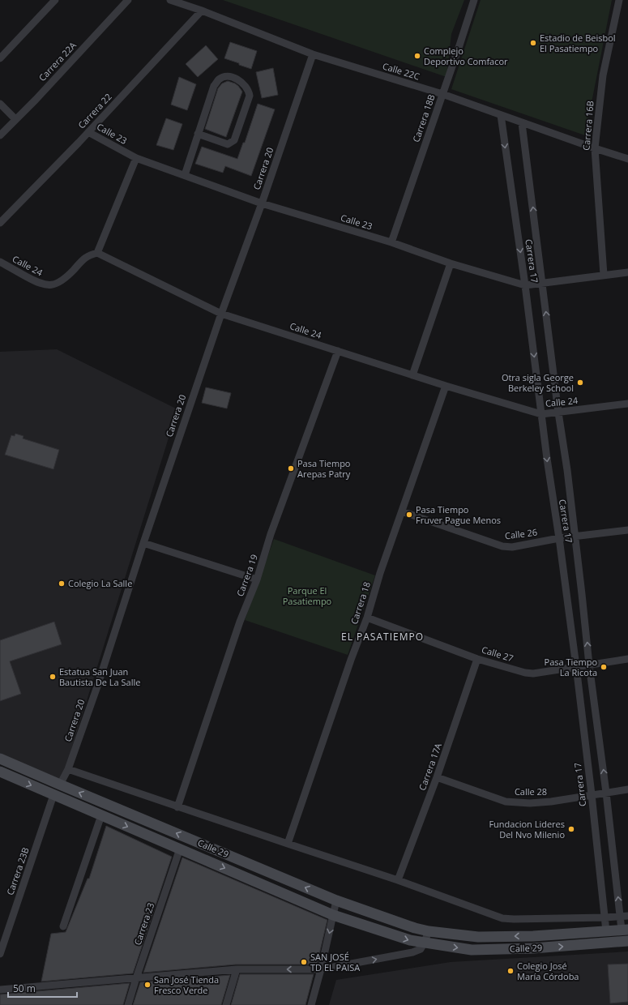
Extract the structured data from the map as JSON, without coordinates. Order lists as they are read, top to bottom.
{
  "streets": {
    "main road": ["Calle 29"],
    "street": [
      "Carrera 22A",
      "Calle 22C",
      "Carrera 22",
      "Carrera 18B",
      "Carrera 16B",
      "Calle 23",
      "Carrera 20",
      "Carrera 17",
      "Calle 24",
      "Calle 26",
      "Carrera 19",
      "Carrera 18",
      "Calle 27",
      "Carrera 17A",
      "Calle 28",
      "Carrera 23B",
      "Carrera 23"
    ]
  },
  "crossings": [
    ["Calle 22C", "Carrera 22"],
    ["Calle 22C", "Carrera 18B"],
    ["Calle 22C", "Carrera 16B"],
    ["Calle 22C", "Carrera 20"],
    ["Calle 22C", "Carrera 17"],
    ["Carrera 22", "Calle 23"],
    ["Carrera 18B", "Calle 23"],
    ["Carrera 16B", "Calle 23"],
    ["Calle 23", "Carrera 20"],
    ["Calle 23", "Carrera 17"],
    ["Carrera 20", "Calle 24"],
    ["Carrera 20", "Calle 29"],
    ["Carrera 17", "Calle 24"],
    ["Carrera 17", "Calle 26"],
    ["Carrera 17", "Calle 27"],
    ["Carrera 17", "Calle 28"],
    ["Carrera 17", "Calle 29"],
    ["Calle 24", "Carrera 19"],
    ["Calle 24", "Carrera 18"],
    ["Calle 26", "Carrera 18"],
    ["Carrera 18", "Calle 27"],
    ["Calle 27", "Carrera 17A"],
    ["Carrera 17A", "Calle 28"],
    ["Calle 29", "Carrera 23B"],
    ["Calle 29", "Carrera 23"]
  ],
  "districts": ["EL PASATIEMPO"],
  "parks": ["Parque El Pasatiempo"],
  "places": [
    "Estadio de Beisbol El Pasatiempo",
    "Complejo Deportivo Comfacor",
    "Otra sigla George Berkeley School",
    "Pasa Tiempo Arepas Patry",
    "Pasa Tiempo Fruver Pague Menos",
    "Colegio La Salle",
    "Pasa Tiempo La Ricota",
    "Estatua San Juan Bautista De La Salle",
    "Fundacion Lideres Del Nvo Milenio",
    "SAN JOSÉ TD EL PAISA",
    "Colegio José María Córdoba",
    "San José Tienda Fresco Verde"
  ],
  "scale_bar": "50 m"
}
